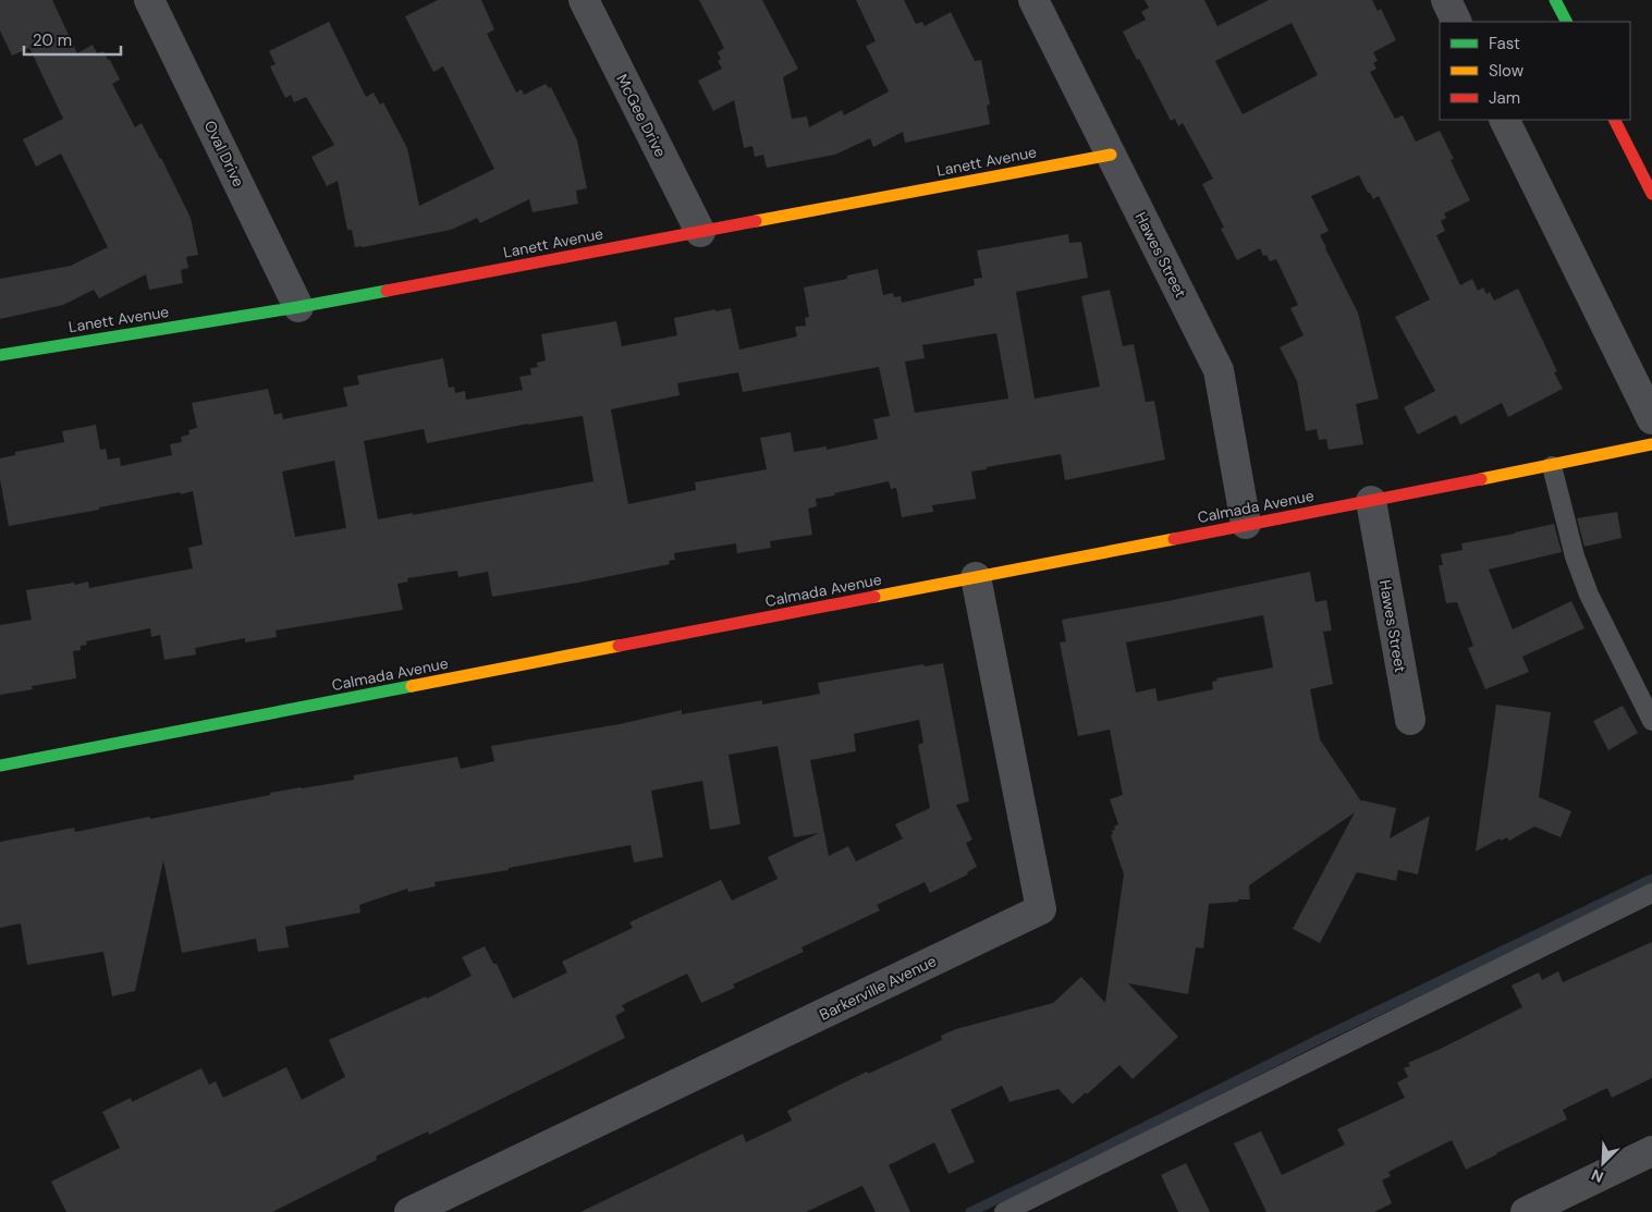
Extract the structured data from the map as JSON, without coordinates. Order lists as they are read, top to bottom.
{
  "streets": {
    "street": [
      "McGee Drive",
      "Oval Drive",
      "Lanett Avenue",
      "Hawes Street",
      "Calmada Avenue",
      "Barkerville Avenue"
    ]
  },
  "crossings": [
    ["McGee Drive", "Lanett Avenue"],
    ["Oval Drive", "Lanett Avenue"],
    ["Lanett Avenue", "Hawes Street"],
    ["Hawes Street", "Calmada Avenue"],
    ["Calmada Avenue", "Barkerville Avenue"]
  ],
  "legend": ["Fast", "Slow", "Jam"],
  "scale_bar": "20 m",
  "north": "bottom left"
}
